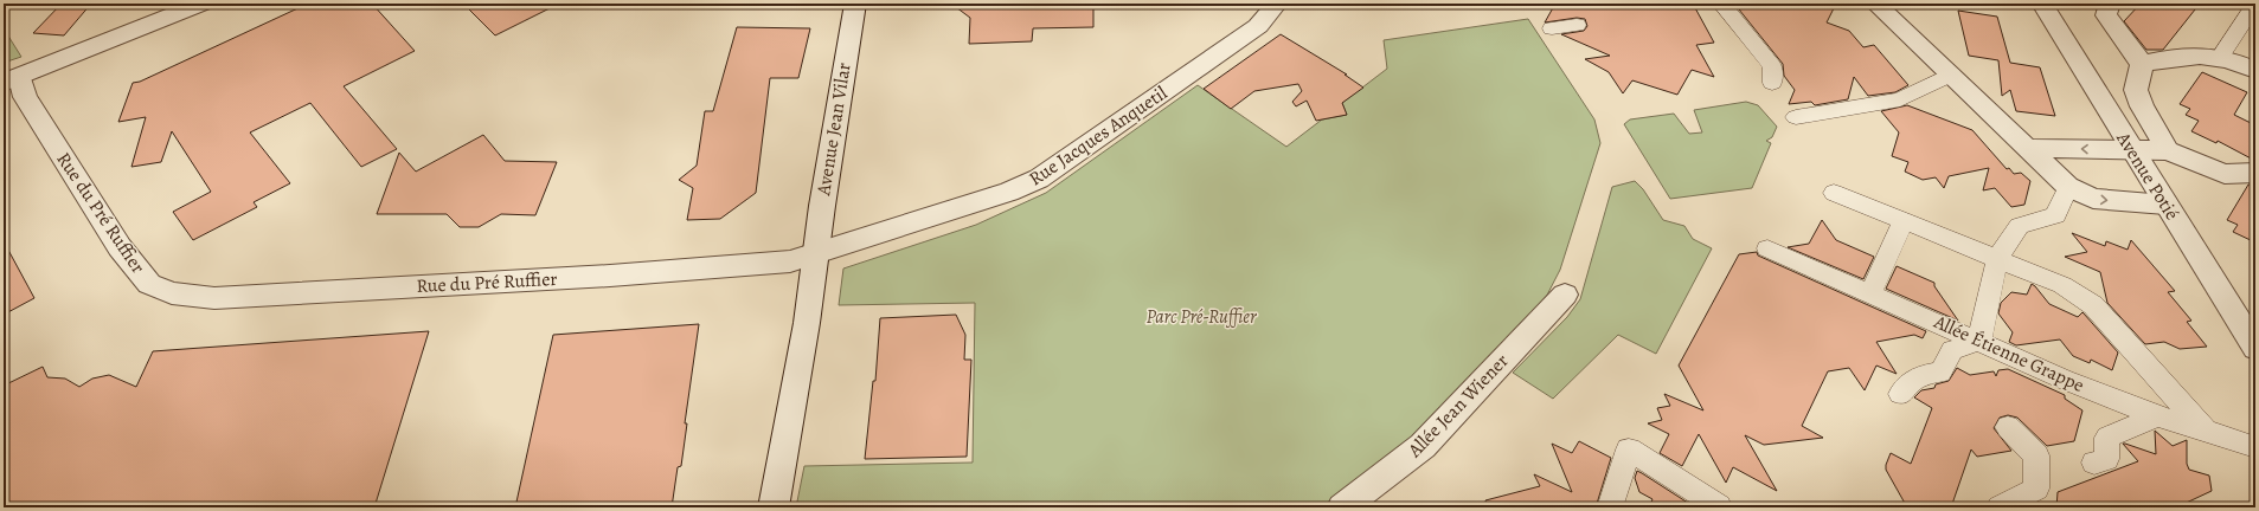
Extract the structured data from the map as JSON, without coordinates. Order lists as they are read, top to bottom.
{
  "streets": {
    "street": [
      "Avenue Jean Vilar",
      "Rue Jacques Anquetil",
      "Avenue Potié",
      "Rue du Pré Ruffier",
      "Allée Étienne Grappe",
      "Allée Jean Wiener"
    ]
  },
  "crossings": [
    ["Avenue Jean Vilar", "Rue Jacques Anquetil"],
    ["Avenue Jean Vilar", "Rue du Pré Ruffier"],
    ["Rue Jacques Anquetil", "Rue du Pré Ruffier"]
  ],
  "parks": ["Parc Pré-Ruffier"]
}
